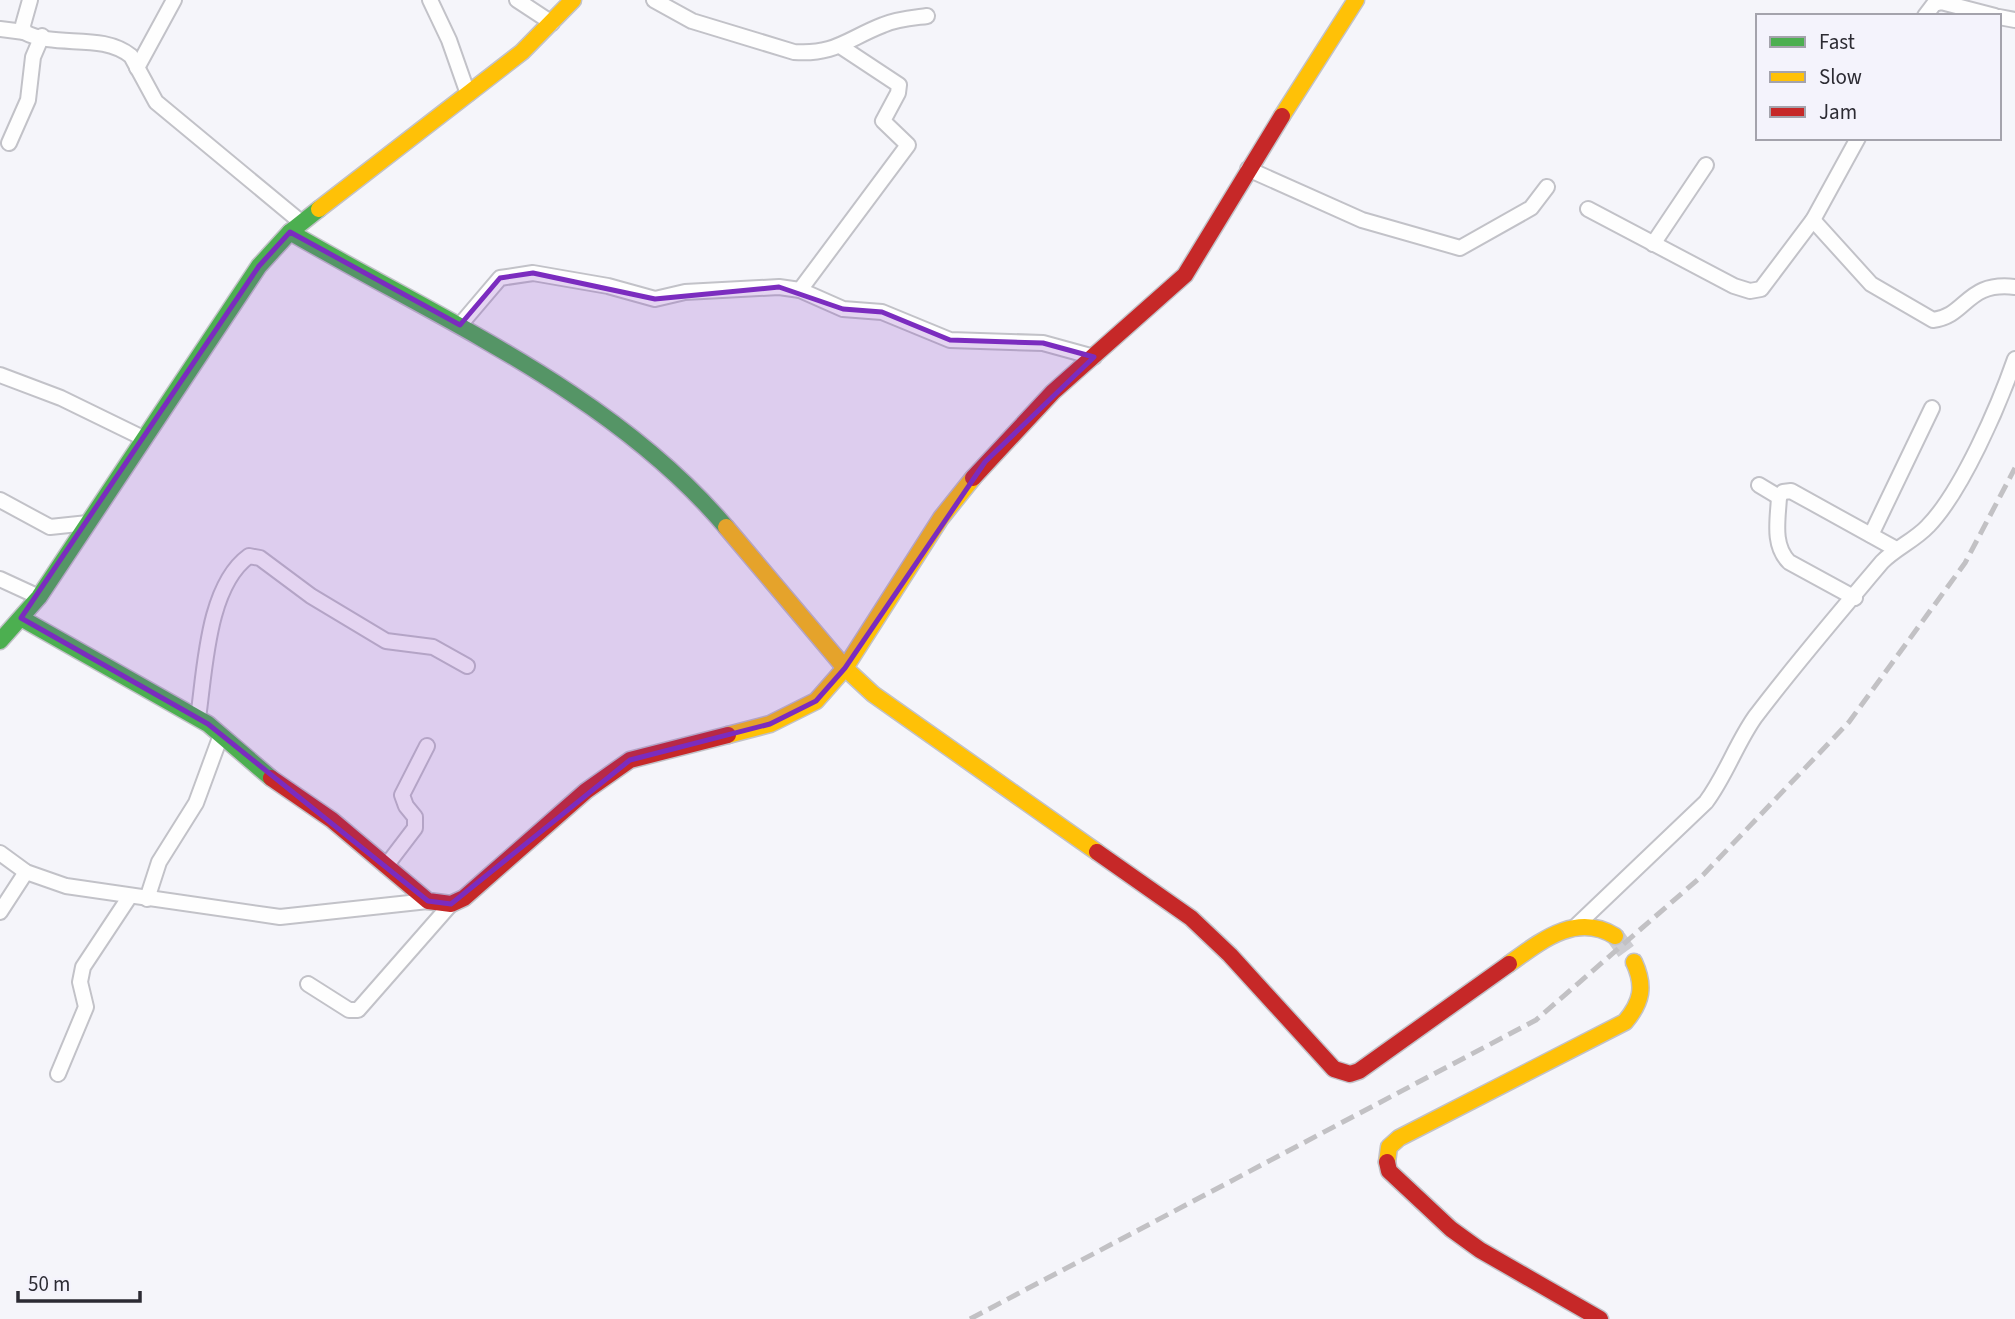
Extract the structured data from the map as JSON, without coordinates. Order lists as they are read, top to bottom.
{
  "legend": ["Fast", "Slow", "Jam"],
  "scale_bar": "50 m"
}
